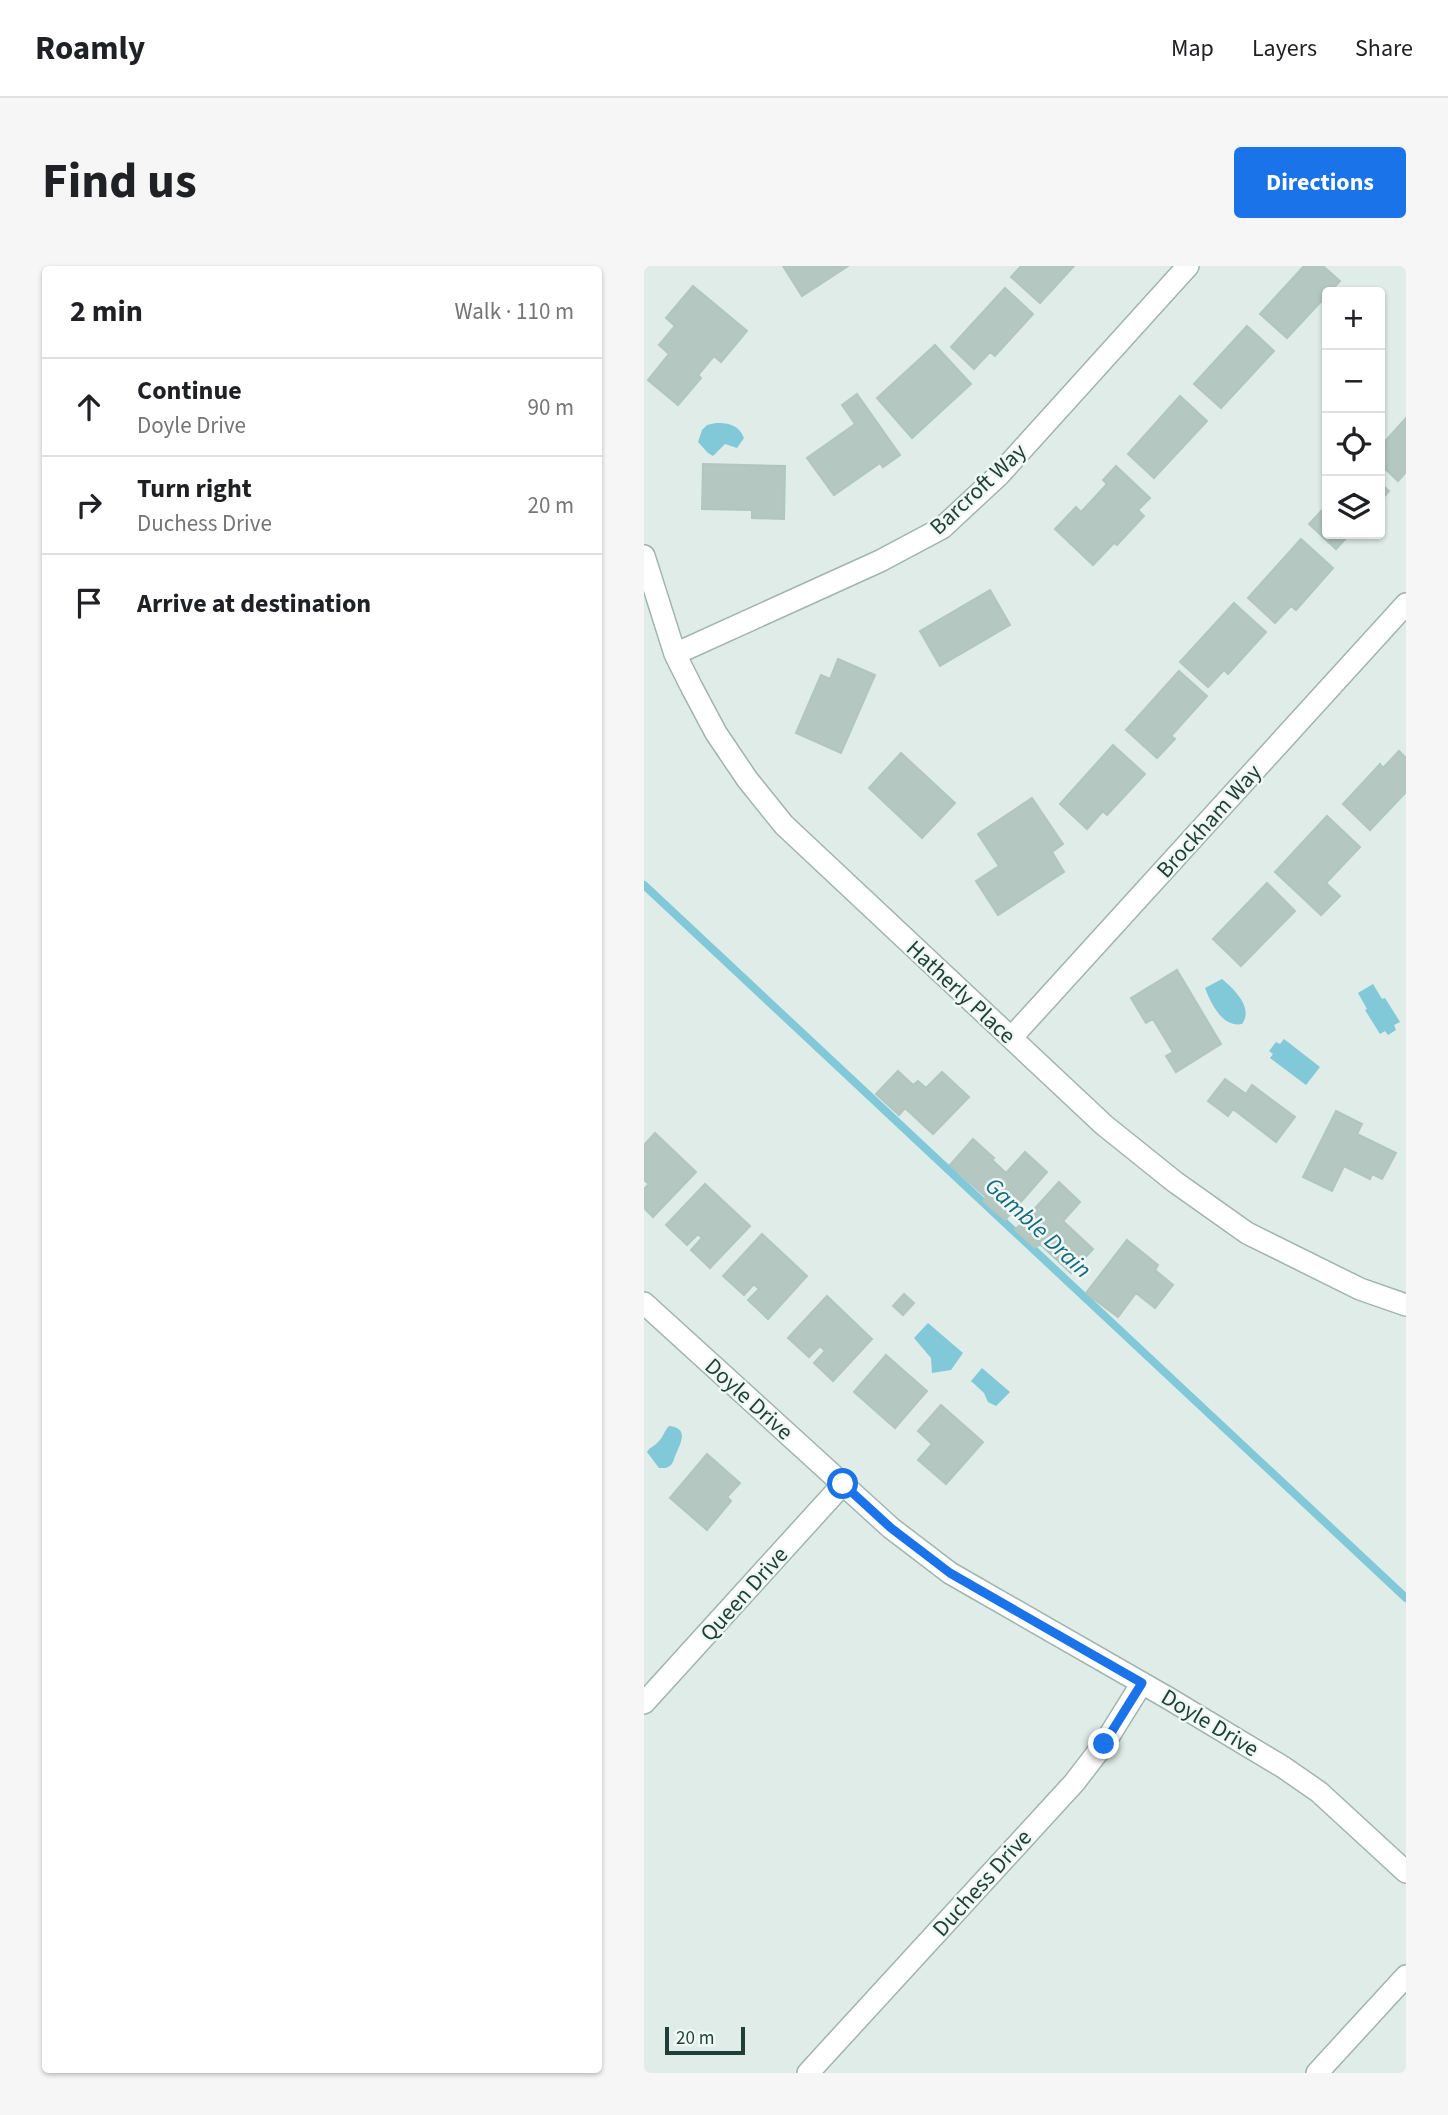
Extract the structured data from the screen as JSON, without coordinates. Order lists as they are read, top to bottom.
{
  "streets": {
    "street": [
      "Barcroft Way",
      "Brockham Way",
      "Hatherly Place",
      "Doyle Drive",
      "Queen Drive",
      "Duchess Drive"
    ]
  },
  "crossings": [
    ["Barcroft Way", "Hatherly Place"],
    ["Brockham Way", "Hatherly Place"],
    ["Doyle Drive", "Queen Drive"],
    ["Doyle Drive", "Duchess Drive"]
  ],
  "water": ["Gamble Drain"],
  "scale_bar": "20 m",
  "page": {
    "header": "Roamly",
    "nav": ["Map", "Layers", "Share"],
    "title": "Find us",
    "buttons": "Directions",
    "heading": ["2 min", "Walk · 110 m"],
    "map_buttons": ["+", "−"],
    "list": [
      ["Continue", "Doyle Drive", "90 m"],
      ["Turn right", "Duchess Drive", "20 m"],
      "Arrive at destination"
    ],
    "scale": "20 m"
  }
}
